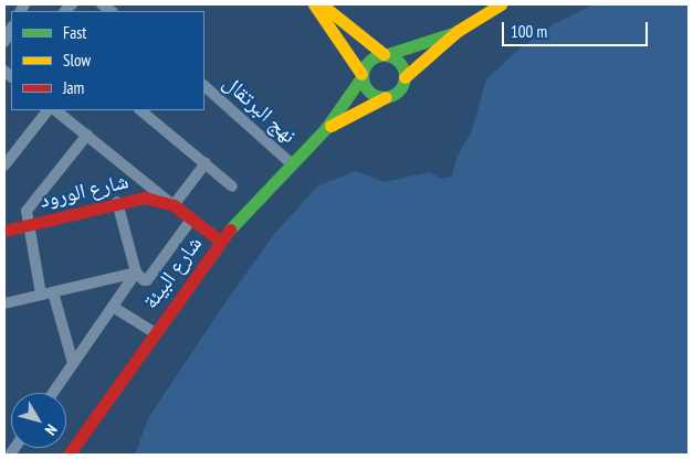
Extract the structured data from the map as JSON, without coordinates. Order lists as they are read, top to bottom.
{
  "streets": {
    "main road": ["شارع الورود", "شارع البيئة"],
    "street": ["نهج البرتقال"]
  },
  "crossings": [
    ["نهج البرتقال", "شارع البيئة"]
  ],
  "legend": ["Fast", "Slow", "Jam"],
  "scale_bar": "100 m",
  "north": "bottom right"
}
